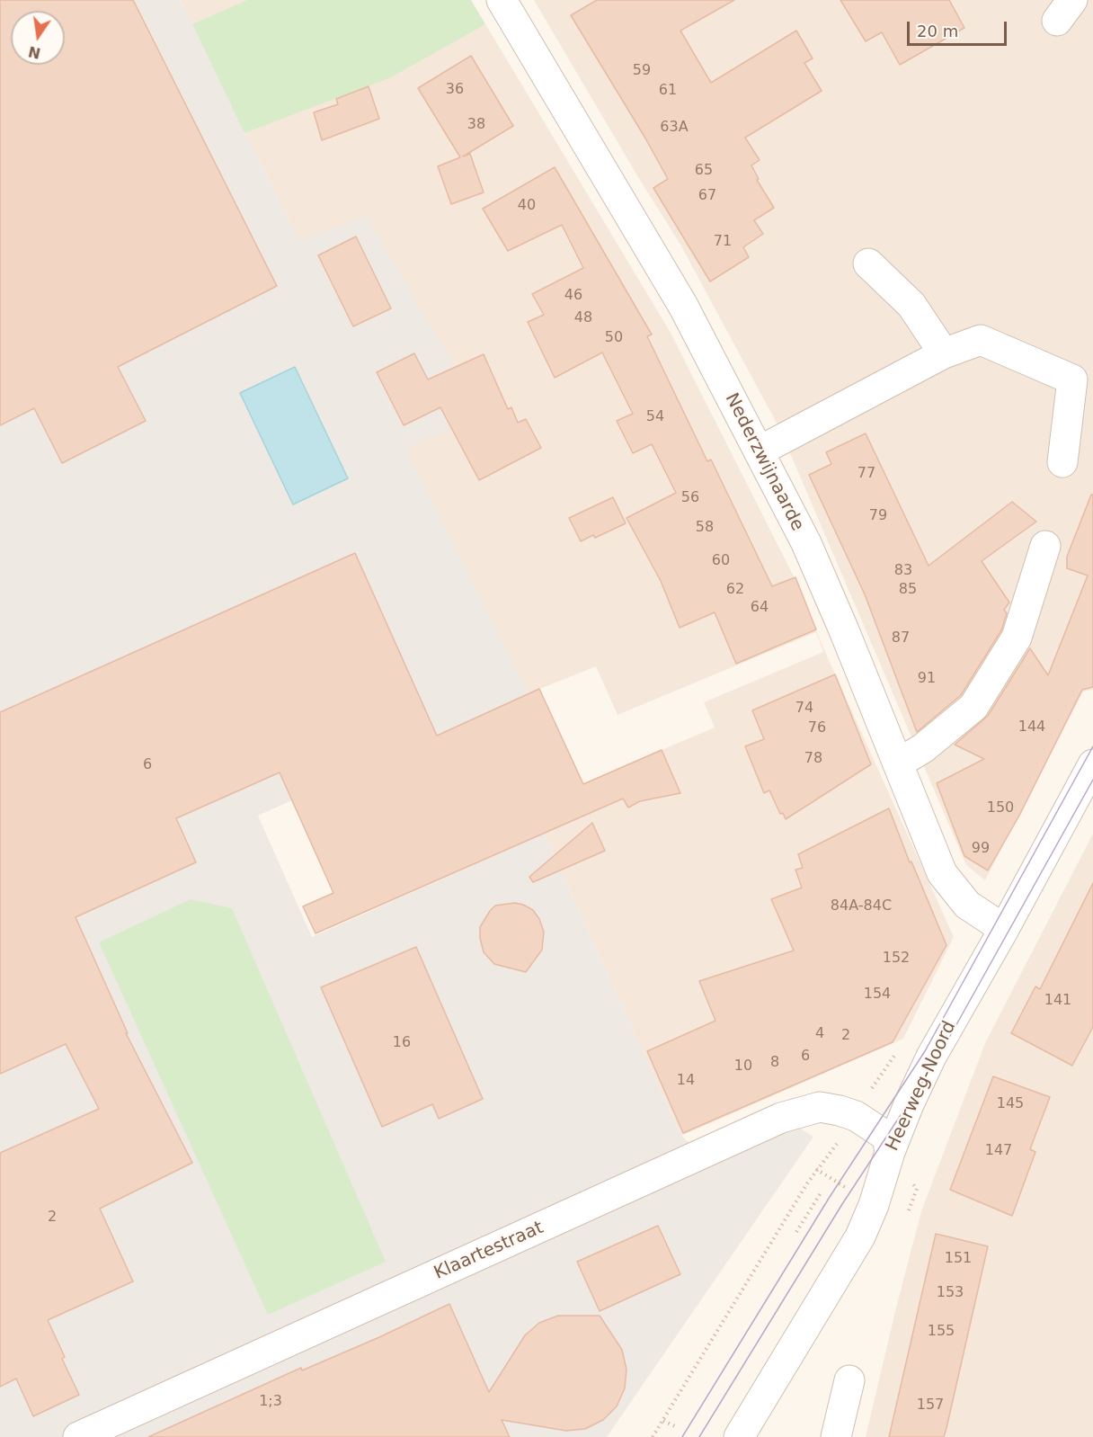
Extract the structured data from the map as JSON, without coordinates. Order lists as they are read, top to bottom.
{
  "streets": {
    "street": ["Nederzwijnaarde", "Heerweg-Noord", "Klaartestraat"]
  },
  "crossings": [
    ["Nederzwijnaarde", "Heerweg-Noord"],
    ["Heerweg-Noord", "Klaartestraat"]
  ],
  "house_numbers": [
    "59",
    "36",
    "61",
    "38",
    "63A",
    "65",
    "67",
    "40",
    "71",
    "46",
    "48",
    "50",
    "54",
    "77",
    "56",
    "79",
    "58",
    "60",
    "83",
    "62",
    "85",
    "64",
    "87",
    "91",
    "74",
    "144",
    "76",
    "78",
    "6",
    "150",
    "99",
    "84A-84C",
    "152",
    "154",
    "141",
    "4",
    "2",
    "16",
    "6",
    "8",
    "10",
    "14",
    "145",
    "147",
    "2",
    "151",
    "153",
    "155",
    "1;3",
    "157"
  ],
  "scale_bar": "20 m",
  "north": "bottom"
}
